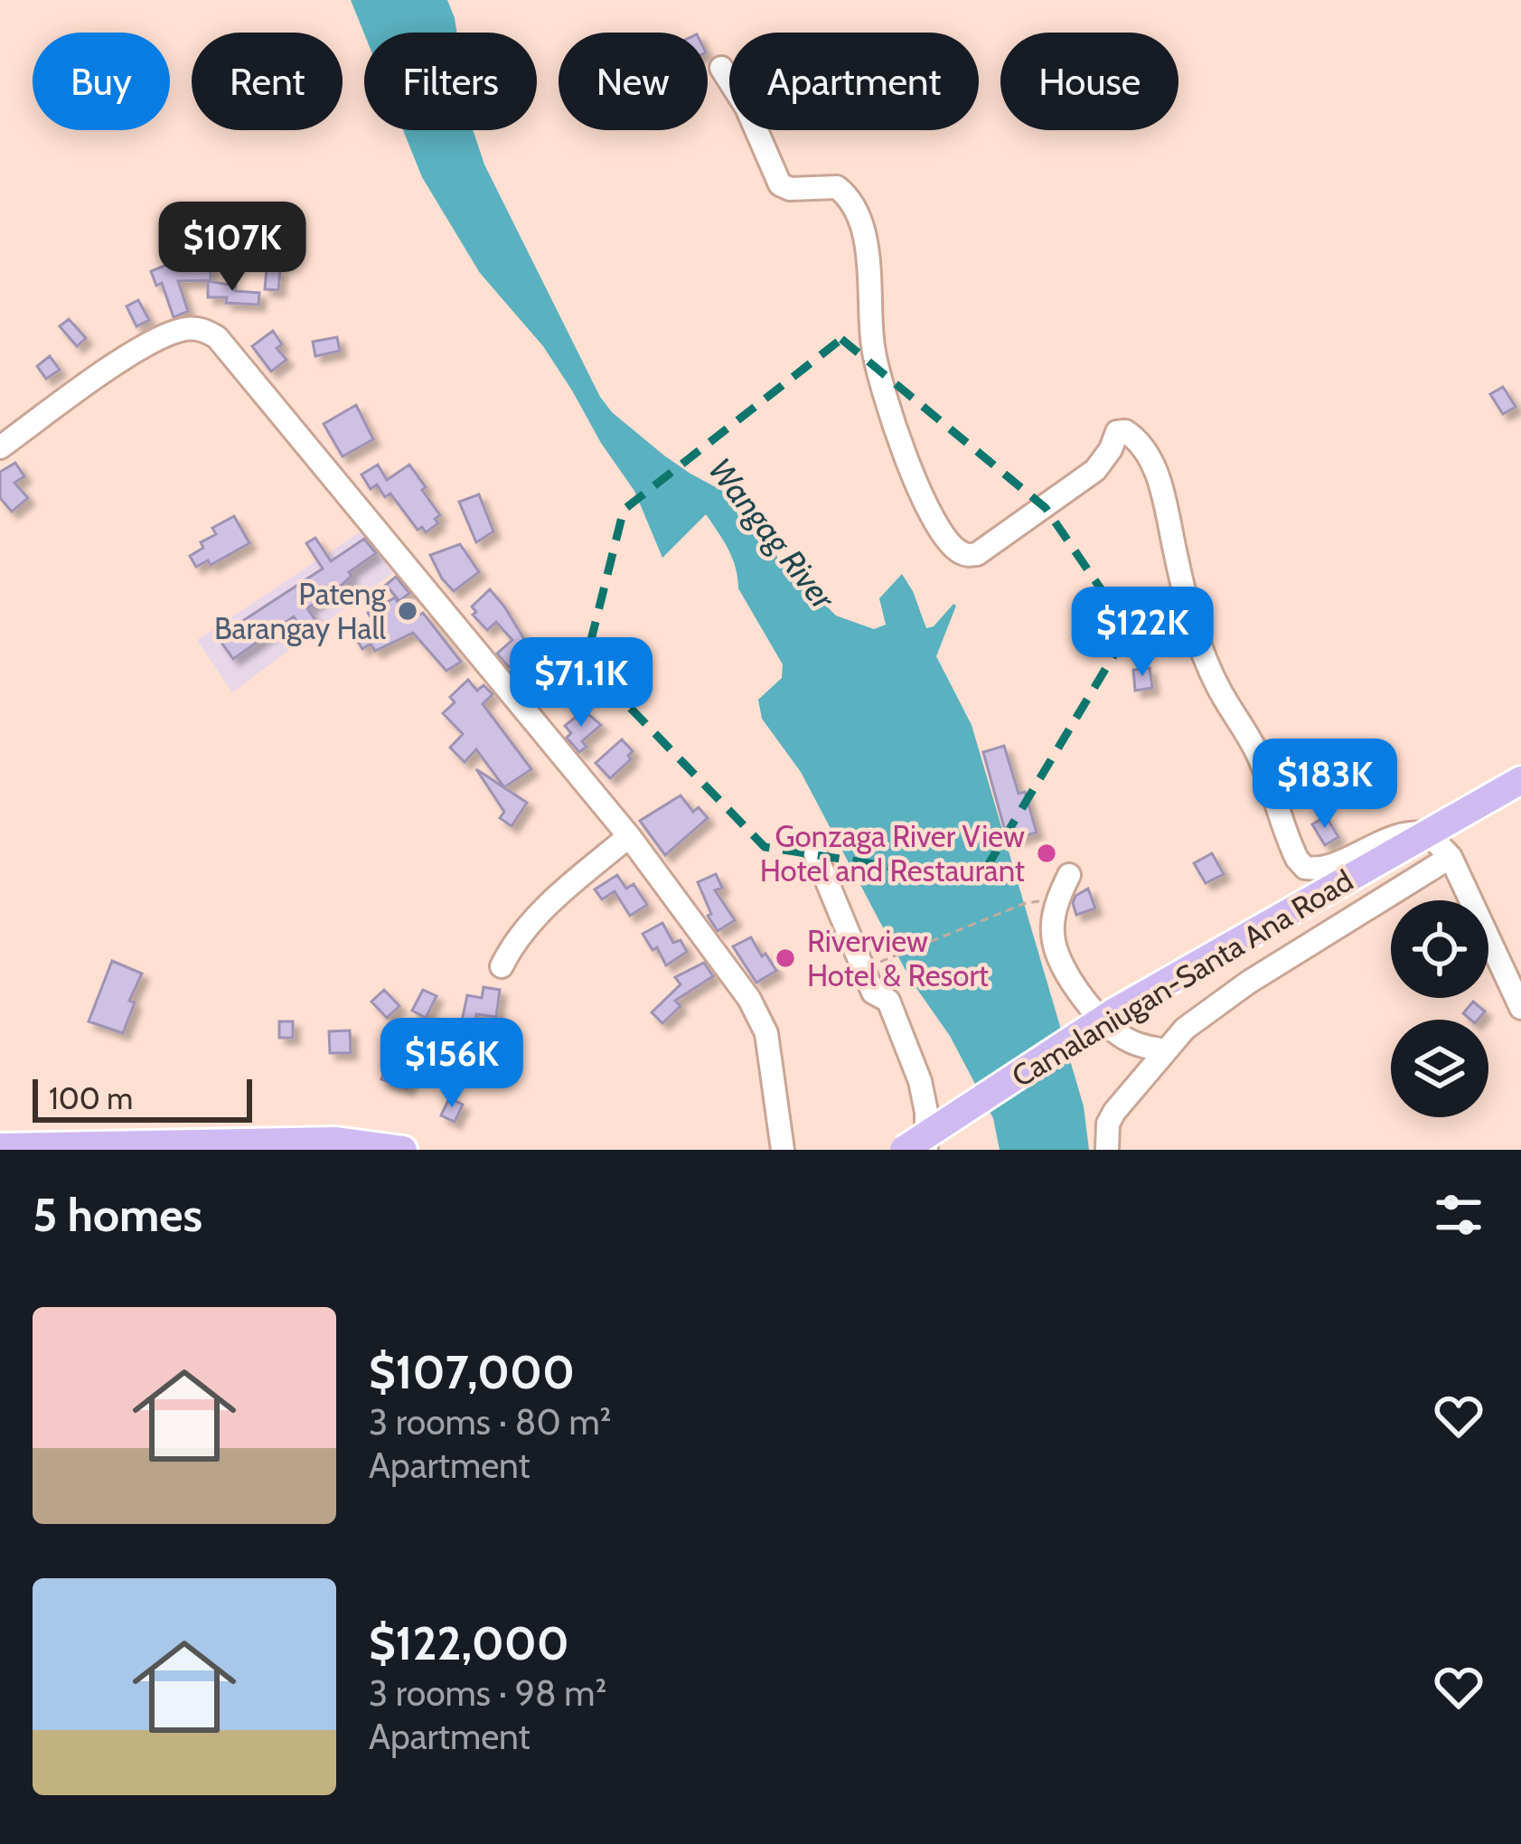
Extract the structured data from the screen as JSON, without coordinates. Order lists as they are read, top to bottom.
{
  "streets": {
    "main road": ["Camalaniugan-Santa Ana Road"]
  },
  "water": ["Wangag River"],
  "places": ["Pateng Barangay Hall", "Gonzaga River View Hotel and Restaurant", "Riverview Hotel & Resort"],
  "scale_bar": "100 m",
  "page": {
    "chip": [
      "Buy",
      "Rent",
      "Filters",
      "New",
      "Apartment",
      "House"
    ],
    "price": [
      "$107K",
      "$122K",
      "$71.1K",
      "$183K",
      "$156K"
    ],
    "scale": "100 m",
    "heading": "5 homes",
    "list": [
      {
        "name": "$107,000",
        "note": "3 rooms · 80 m² · Apartment"
      },
      {
        "name": "$122,000",
        "note": "3 rooms · 98 m² · Apartment"
      }
    ]
  }
}
